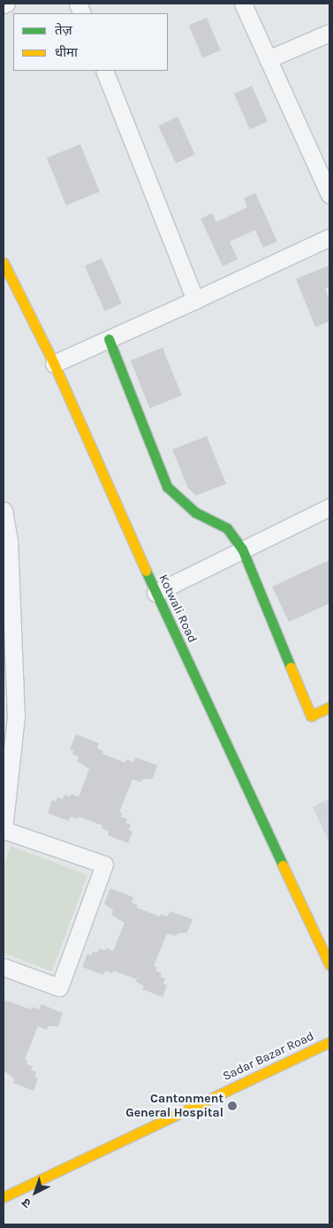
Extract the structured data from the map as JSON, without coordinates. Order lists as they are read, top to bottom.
{
  "streets": {
    "street": ["Kotwali Road", "Sadar Bazar Road"]
  },
  "places": ["Cantonment General Hospital"],
  "legend": ["तेज़", "धीमा"],
  "north": "bottom left"
}
